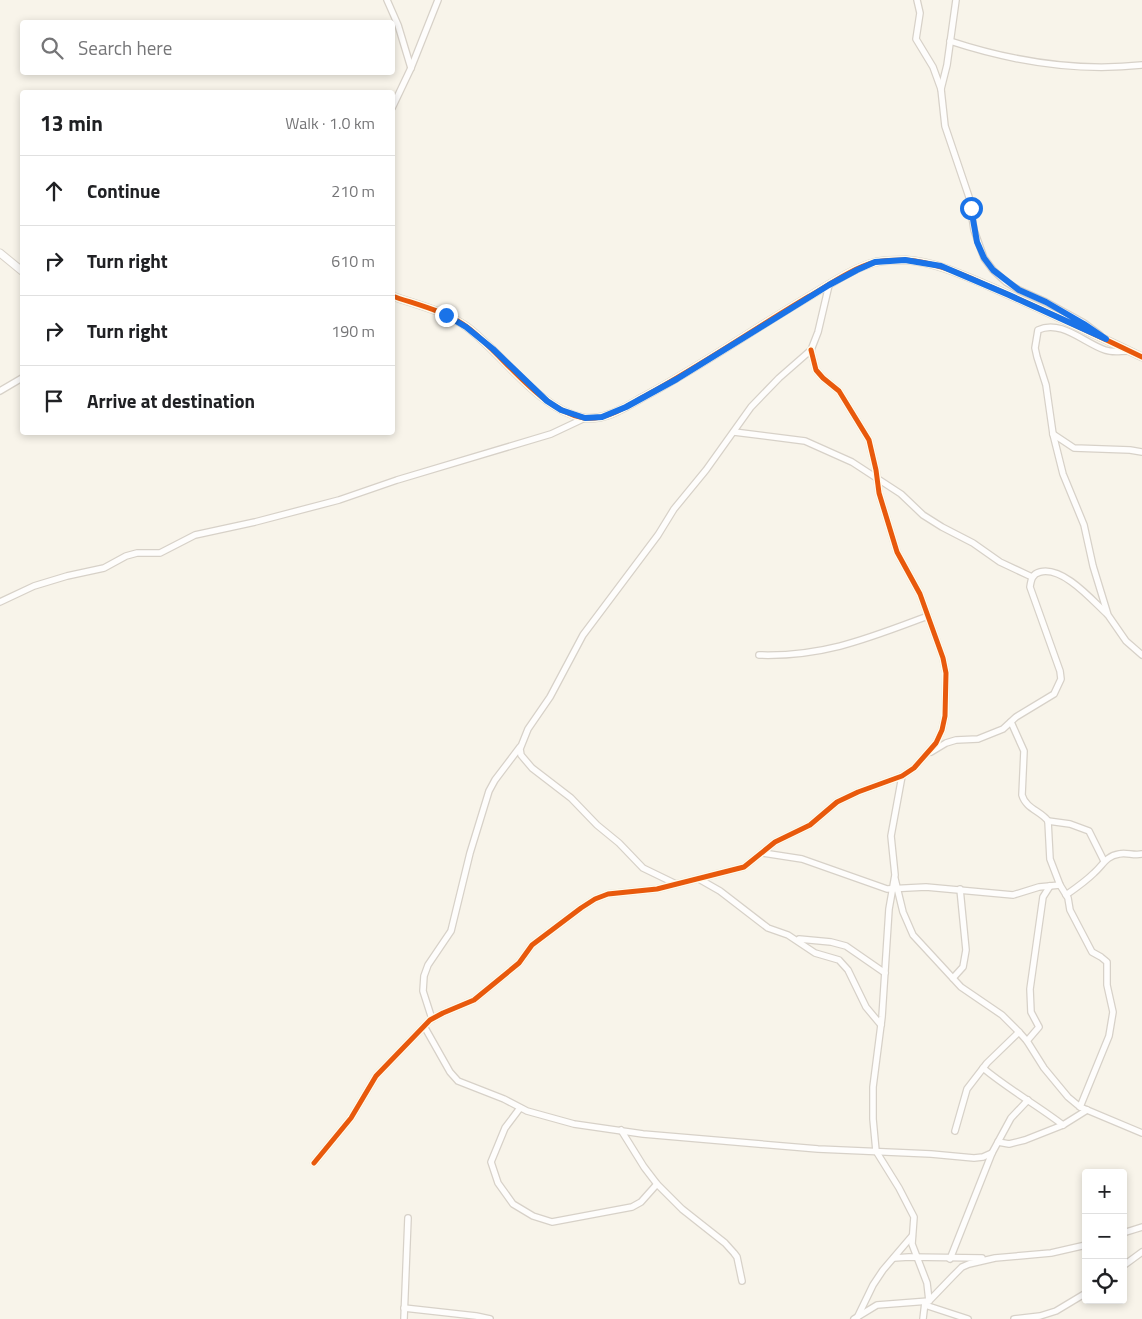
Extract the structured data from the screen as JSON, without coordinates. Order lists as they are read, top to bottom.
{
  "page": {
    "search": "Search here",
    "heading": ["13 min", "Walk · 1.0 km"],
    "list": [
      ["Continue", "210 m"],
      ["Turn right", "610 m"],
      ["Turn right", "190 m"],
      "Arrive at destination"
    ],
    "map_buttons": ["+", "−"]
  }
}
